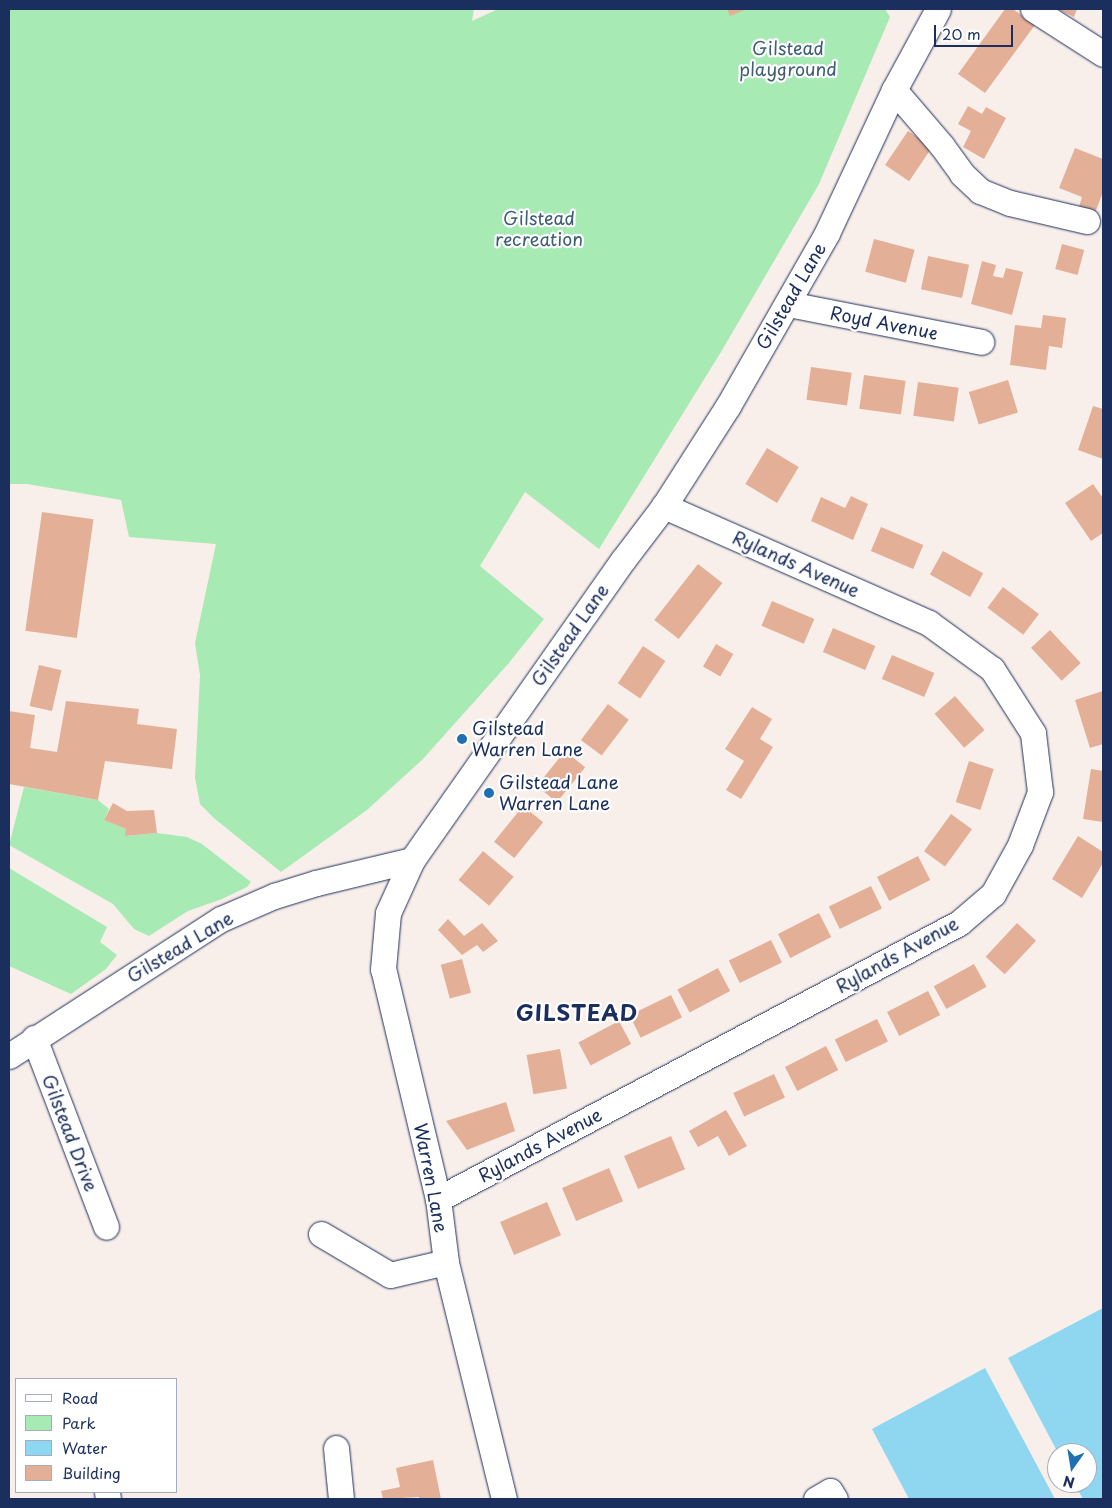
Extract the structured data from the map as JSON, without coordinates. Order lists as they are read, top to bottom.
{
  "streets": {
    "street": [
      "Gilstead Lane",
      "Royd Avenue",
      "Rylands Avenue",
      "Gilstead Drive",
      "Warren Lane"
    ]
  },
  "crossings": [
    ["Gilstead Lane", "Royd Avenue"],
    ["Gilstead Lane", "Rylands Avenue"],
    ["Gilstead Lane", "Gilstead Drive"],
    ["Gilstead Lane", "Warren Lane"],
    ["Rylands Avenue", "Warren Lane"]
  ],
  "districts": ["GILSTEAD"],
  "parks": ["Gilstead playground", "Gilstead recreation"],
  "places": ["Gilstead Warren Lane", "Gilstead Lane Warren Lane"],
  "legend": [
    "Road",
    "Park",
    "Water",
    "Building"
  ],
  "scale_bar": "20 m",
  "north": "bottom"
}
